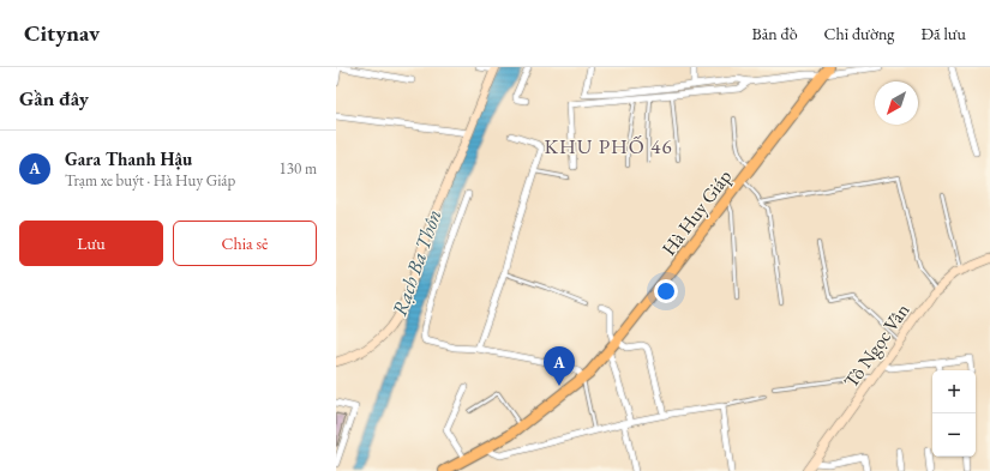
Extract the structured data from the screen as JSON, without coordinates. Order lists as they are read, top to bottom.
{
  "streets": {
    "main road": ["Hà Huy Giáp"],
    "street": ["Tô Ngọc Vân"]
  },
  "districts": ["KHU PHỐ 46"],
  "water": ["Rạch Ba Thôn"],
  "north": "bottom left",
  "page": {
    "header": "Citynav",
    "nav": ["Bản đồ", "Chỉ đường", "Đã lưu"],
    "heading": "Gần đây",
    "list": [
      {
        "mark": "A",
        "name": "Gara Thanh Hậu",
        "note": "Trạm xe buýt · Hà Huy Giáp",
        "value": "130 m"
      }
    ],
    "buttons": ["Lưu", "Chia sẻ"],
    "pins": "A",
    "map_buttons": ["+", "−"]
  }
}
